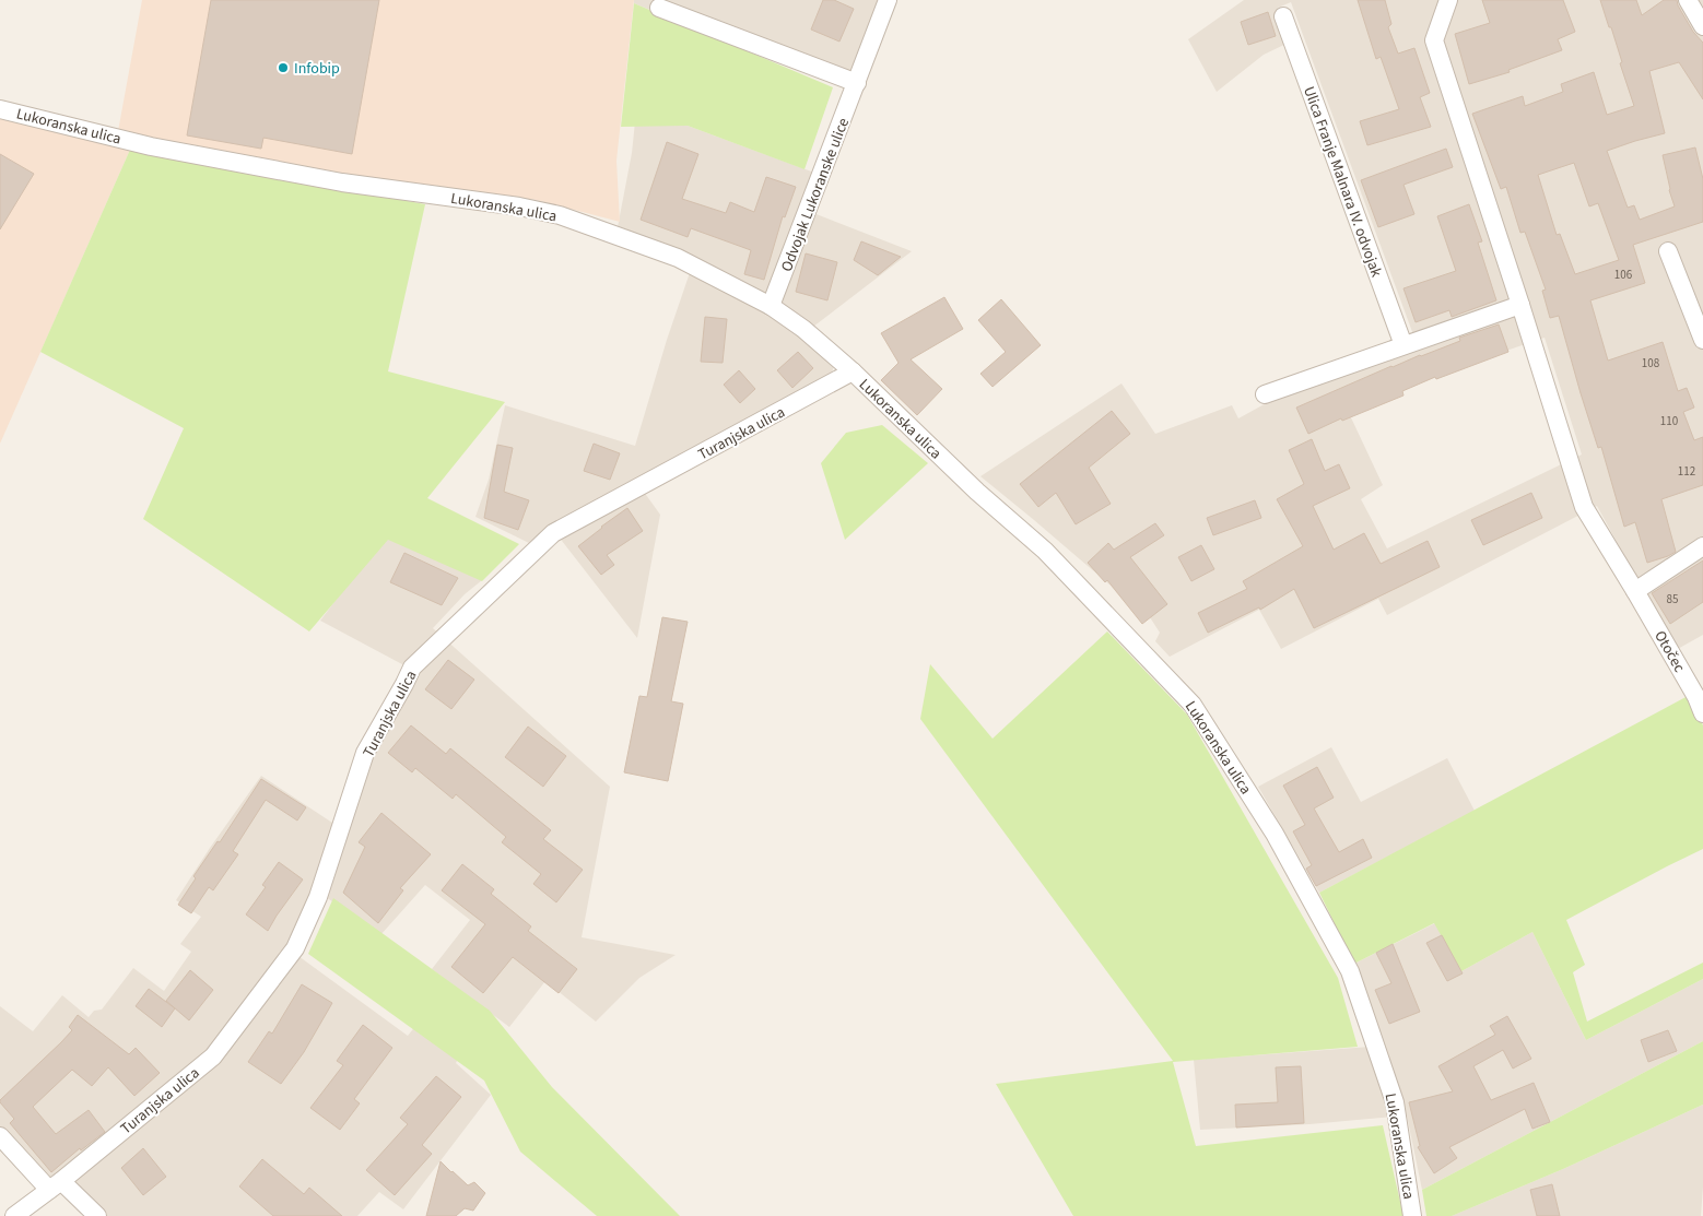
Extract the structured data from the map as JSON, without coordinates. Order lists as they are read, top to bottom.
{
  "streets": {
    "street": [
      "Lukoranska ulica",
      "Ulica Franje Malnara IV. odvojak",
      "Odvojak Lukoranske ulice",
      "Turanjska ulica",
      "Otočec"
    ]
  },
  "crossings": [
    ["Lukoranska ulica", "Odvojak Lukoranske ulice"],
    ["Lukoranska ulica", "Turanjska ulica"]
  ],
  "places": ["Infobip"],
  "house_numbers": [
    "106",
    "108",
    "110",
    "112",
    "85"
  ]
}
